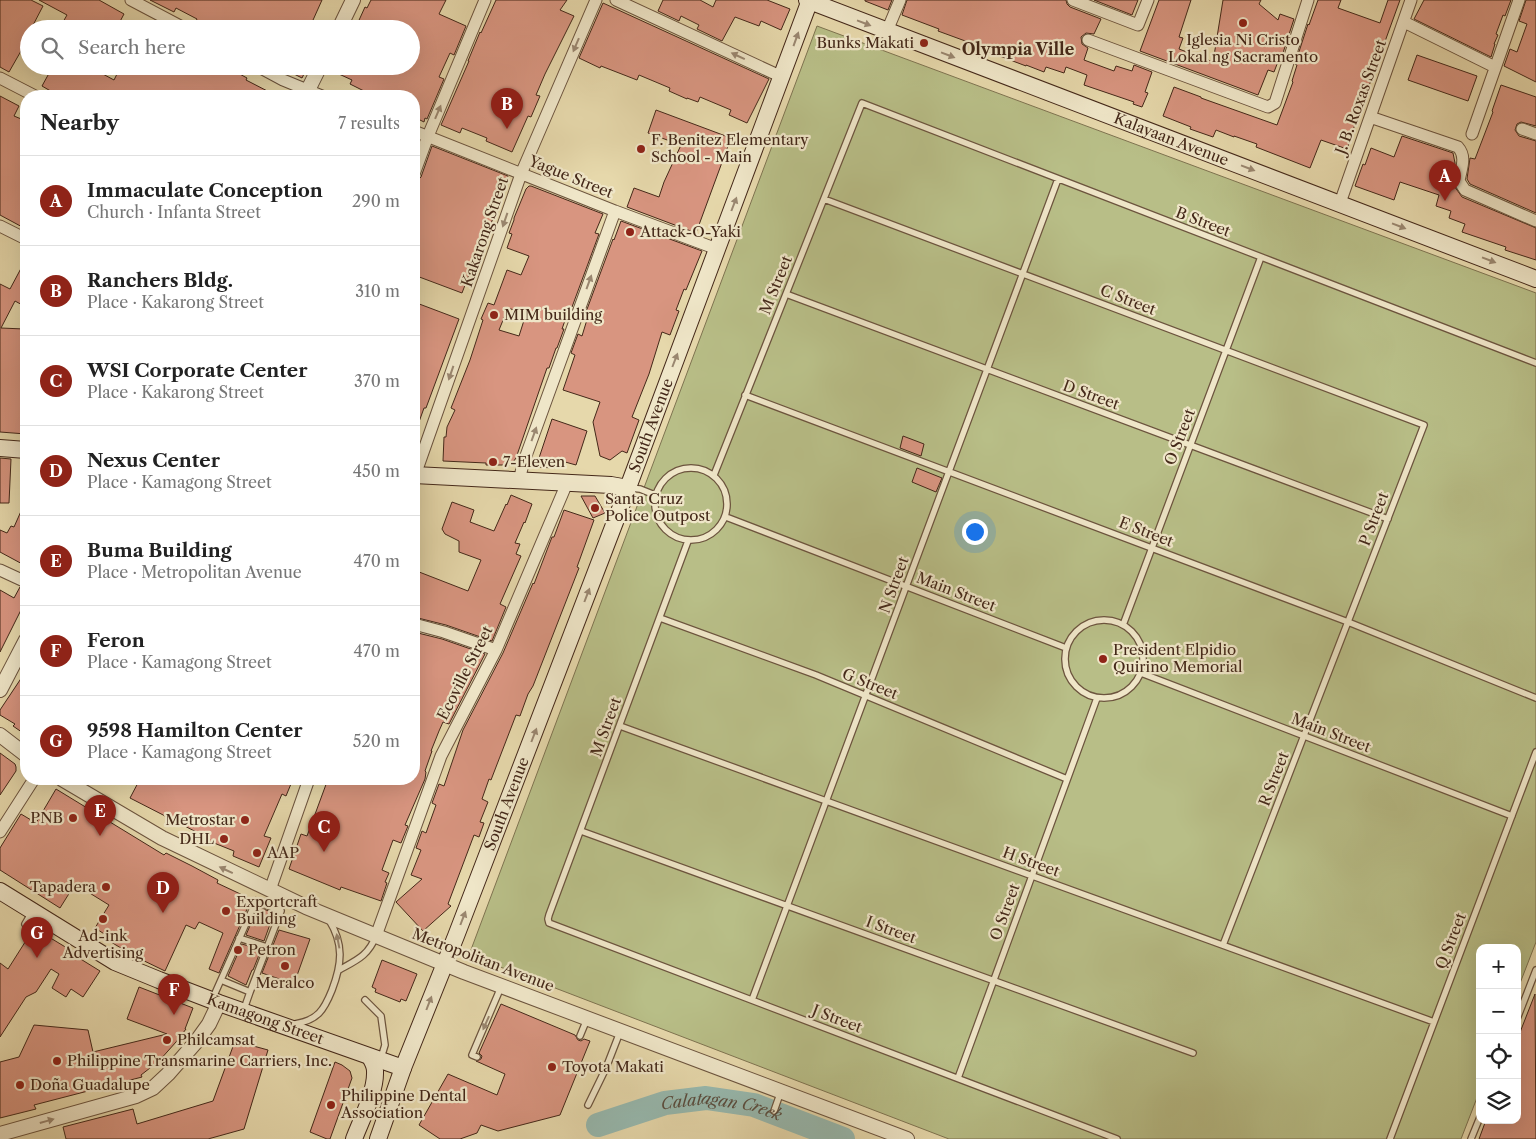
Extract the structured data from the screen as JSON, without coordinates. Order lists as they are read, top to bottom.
{
  "streets": {
    "main road": ["Kalayaan Avenue", "South Avenue", "Kamagong Street"],
    "street": [
      "J. B. Roxas Street",
      "Yague Street",
      "Kakarong Street",
      "Ecoville Street",
      "Metropolitan Avenue"
    ],
    "lane": [
      "B Street",
      "M Street",
      "C Street",
      "D Street",
      "O Street",
      "P Street",
      "E Street",
      "N Street",
      "Main Street",
      "G Street",
      "R Street",
      "H Street",
      "I Street",
      "Q Street",
      "J Street"
    ]
  },
  "crossings": [
    ["J. B. Roxas Street", "Kalayaan Avenue"],
    ["Kalayaan Avenue", "South Avenue"],
    ["Yague Street", "Kakarong Street"],
    ["Yague Street", "South Avenue"],
    ["B Street", "M Street"],
    ["B Street", "O Street"],
    ["B Street", "N Street"],
    ["M Street", "C Street"],
    ["M Street", "D Street"],
    ["M Street", "E Street"],
    ["M Street", "Main Street"],
    ["M Street", "G Street"],
    ["M Street", "H Street"],
    ["M Street", "I Street"],
    ["M Street", "J Street"],
    ["C Street", "O Street"],
    ["C Street", "P Street"],
    ["C Street", "N Street"],
    ["D Street", "O Street"],
    ["D Street", "P Street"],
    ["D Street", "N Street"],
    ["South Avenue", "Metropolitan Avenue"],
    ["South Avenue", "Kamagong Street"],
    ["O Street", "E Street"],
    ["O Street", "Main Street"],
    ["O Street", "G Street"],
    ["O Street", "H Street"],
    ["O Street", "I Street"],
    ["O Street", "J Street"],
    ["P Street", "E Street"],
    ["P Street", "R Street"],
    ["E Street", "N Street"],
    ["E Street", "R Street"],
    ["N Street", "Main Street"],
    ["N Street", "G Street"],
    ["N Street", "H Street"],
    ["N Street", "I Street"],
    ["N Street", "J Street"],
    ["Main Street", "R Street"],
    ["Main Street", "Q Street"],
    ["Ecoville Street", "Metropolitan Avenue"],
    ["R Street", "H Street"],
    ["H Street", "Q Street"]
  ],
  "one_way": ["Kalayaan Avenue", "South Avenue"],
  "districts": ["Olympia Ville"],
  "water": ["Calatagan Creek"],
  "places": [
    "Iglesia Ni Cristo Lokal ng Sacramento",
    "Bunks Makati",
    "F. Benitez Elementary School - Main",
    "Attack-O-Yaki",
    "MIM building",
    "7-Eleven",
    "Santa Cruz Police Outpost",
    "President Elpidio Quirino Memorial",
    "PNB",
    "Metrostar",
    "DHL",
    "AAP",
    "Tapadera",
    "Exportcraft Building",
    "Ad-ink Advertising",
    "Petron",
    "Meralco",
    "Philcamsat",
    "Philippine Transmarine Carriers, Inc.",
    "Toyota Makati",
    "Doña Guadalupe",
    "Philippine Dental Association"
  ],
  "page": {
    "search": "Search here",
    "pins": [
      "B",
      "A",
      "E",
      "C",
      "D",
      "G",
      "F"
    ],
    "heading": ["Nearby", "7 results"],
    "list": [
      {
        "mark": "A",
        "name": "Immaculate Conception",
        "note": "Church · Infanta Street",
        "value": "290 m"
      },
      {
        "mark": "B",
        "name": "Ranchers Bldg.",
        "note": "Place · Kakarong Street",
        "value": "310 m"
      },
      {
        "mark": "C",
        "name": "WSI Corporate Center",
        "note": "Place · Kakarong Street",
        "value": "370 m"
      },
      {
        "mark": "D",
        "name": "Nexus Center",
        "note": "Place · Kamagong Street",
        "value": "450 m"
      },
      {
        "mark": "E",
        "name": "Buma Building",
        "note": "Place · Metropolitan Avenue",
        "value": "470 m"
      },
      {
        "mark": "F",
        "name": "Feron",
        "note": "Place · Kamagong Street",
        "value": "470 m"
      },
      {
        "mark": "G",
        "name": "9598 Hamilton Center",
        "note": "Place · Kamagong Street",
        "value": "520 m"
      }
    ],
    "map_buttons": ["+", "−"]
  }
}
